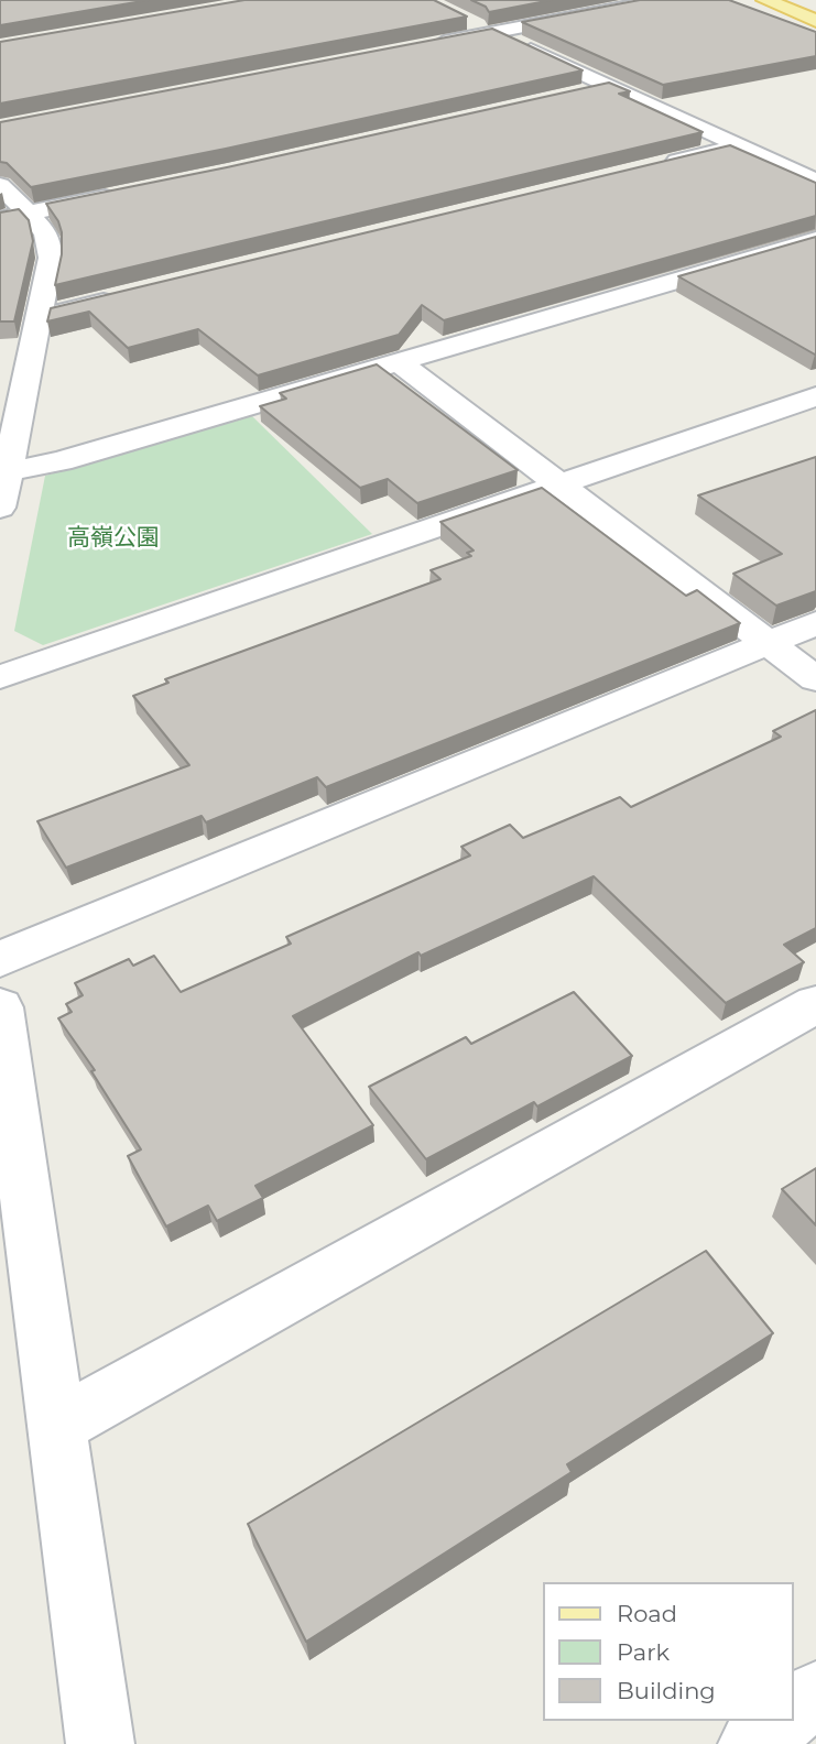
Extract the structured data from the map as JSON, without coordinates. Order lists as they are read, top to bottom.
{
  "parks": ["高嶺公園"],
  "legend": ["Road", "Park", "Building"]
}
